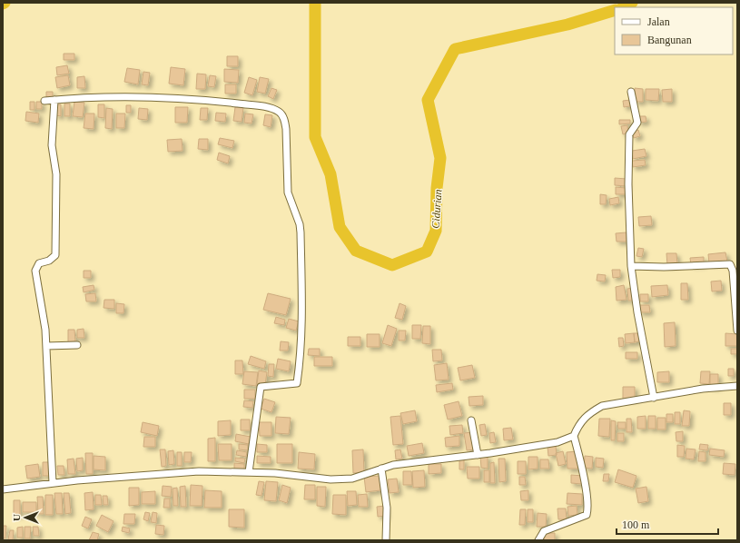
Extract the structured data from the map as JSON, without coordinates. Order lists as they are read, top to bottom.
{
  "water": ["Cidurian"],
  "legend": ["Jalan", "Bangunan"],
  "scale_bar": "100 m",
  "north": "left"
}
